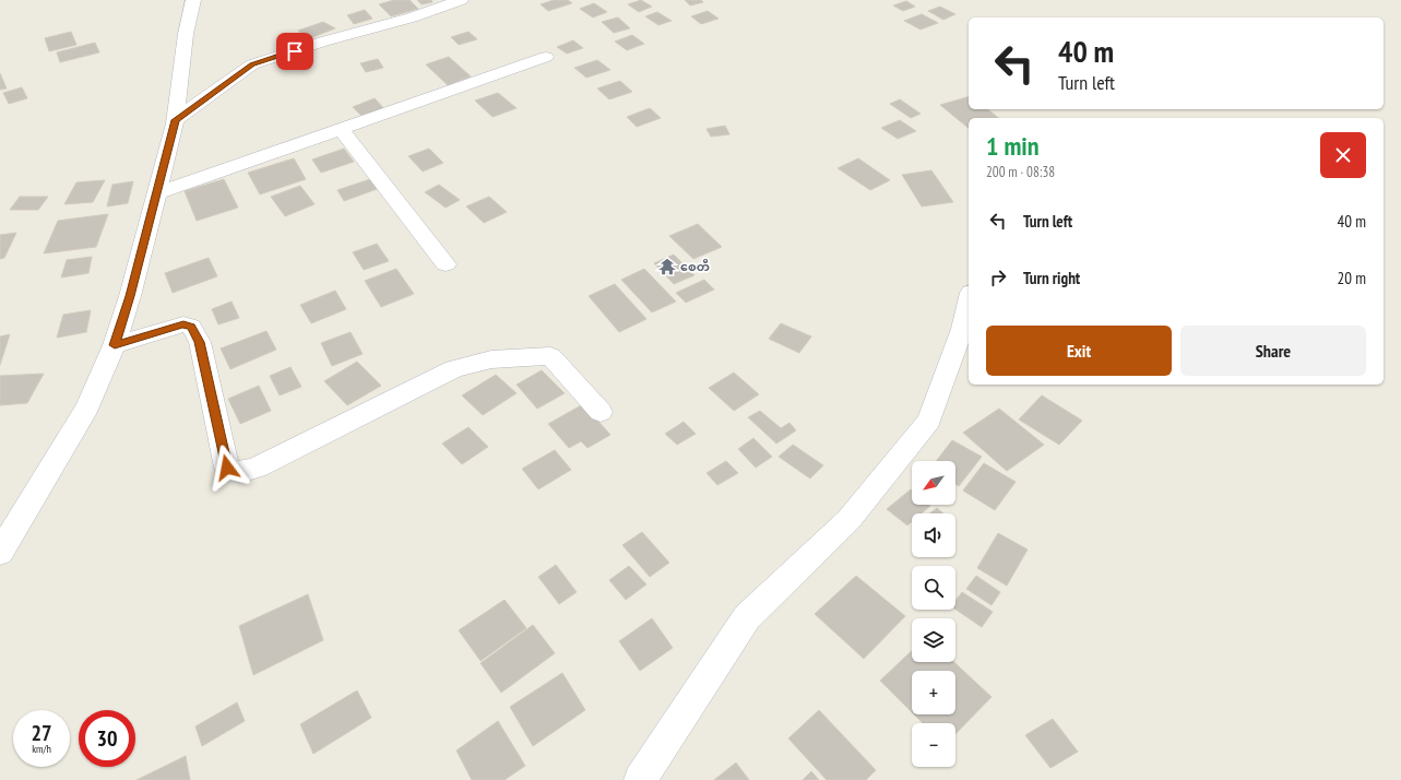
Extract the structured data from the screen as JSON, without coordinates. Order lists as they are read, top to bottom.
{
  "places": {
    "temple": ["စေတီ"]
  },
  "north": "bottom left",
  "page": {
    "turn": ["40 m", "Turn left"],
    "heading": ["1 min", "200 m · 08:38"],
    "list": [
      {
        "name": "Turn left",
        "value": "40 m"
      },
      {
        "name": "Turn right",
        "value": "20 m"
      }
    ],
    "buttons": ["Exit", "Share"],
    "map_buttons": ["+", "−"],
    "speed": "27 km/h",
    "limit": "30"
  }
}
